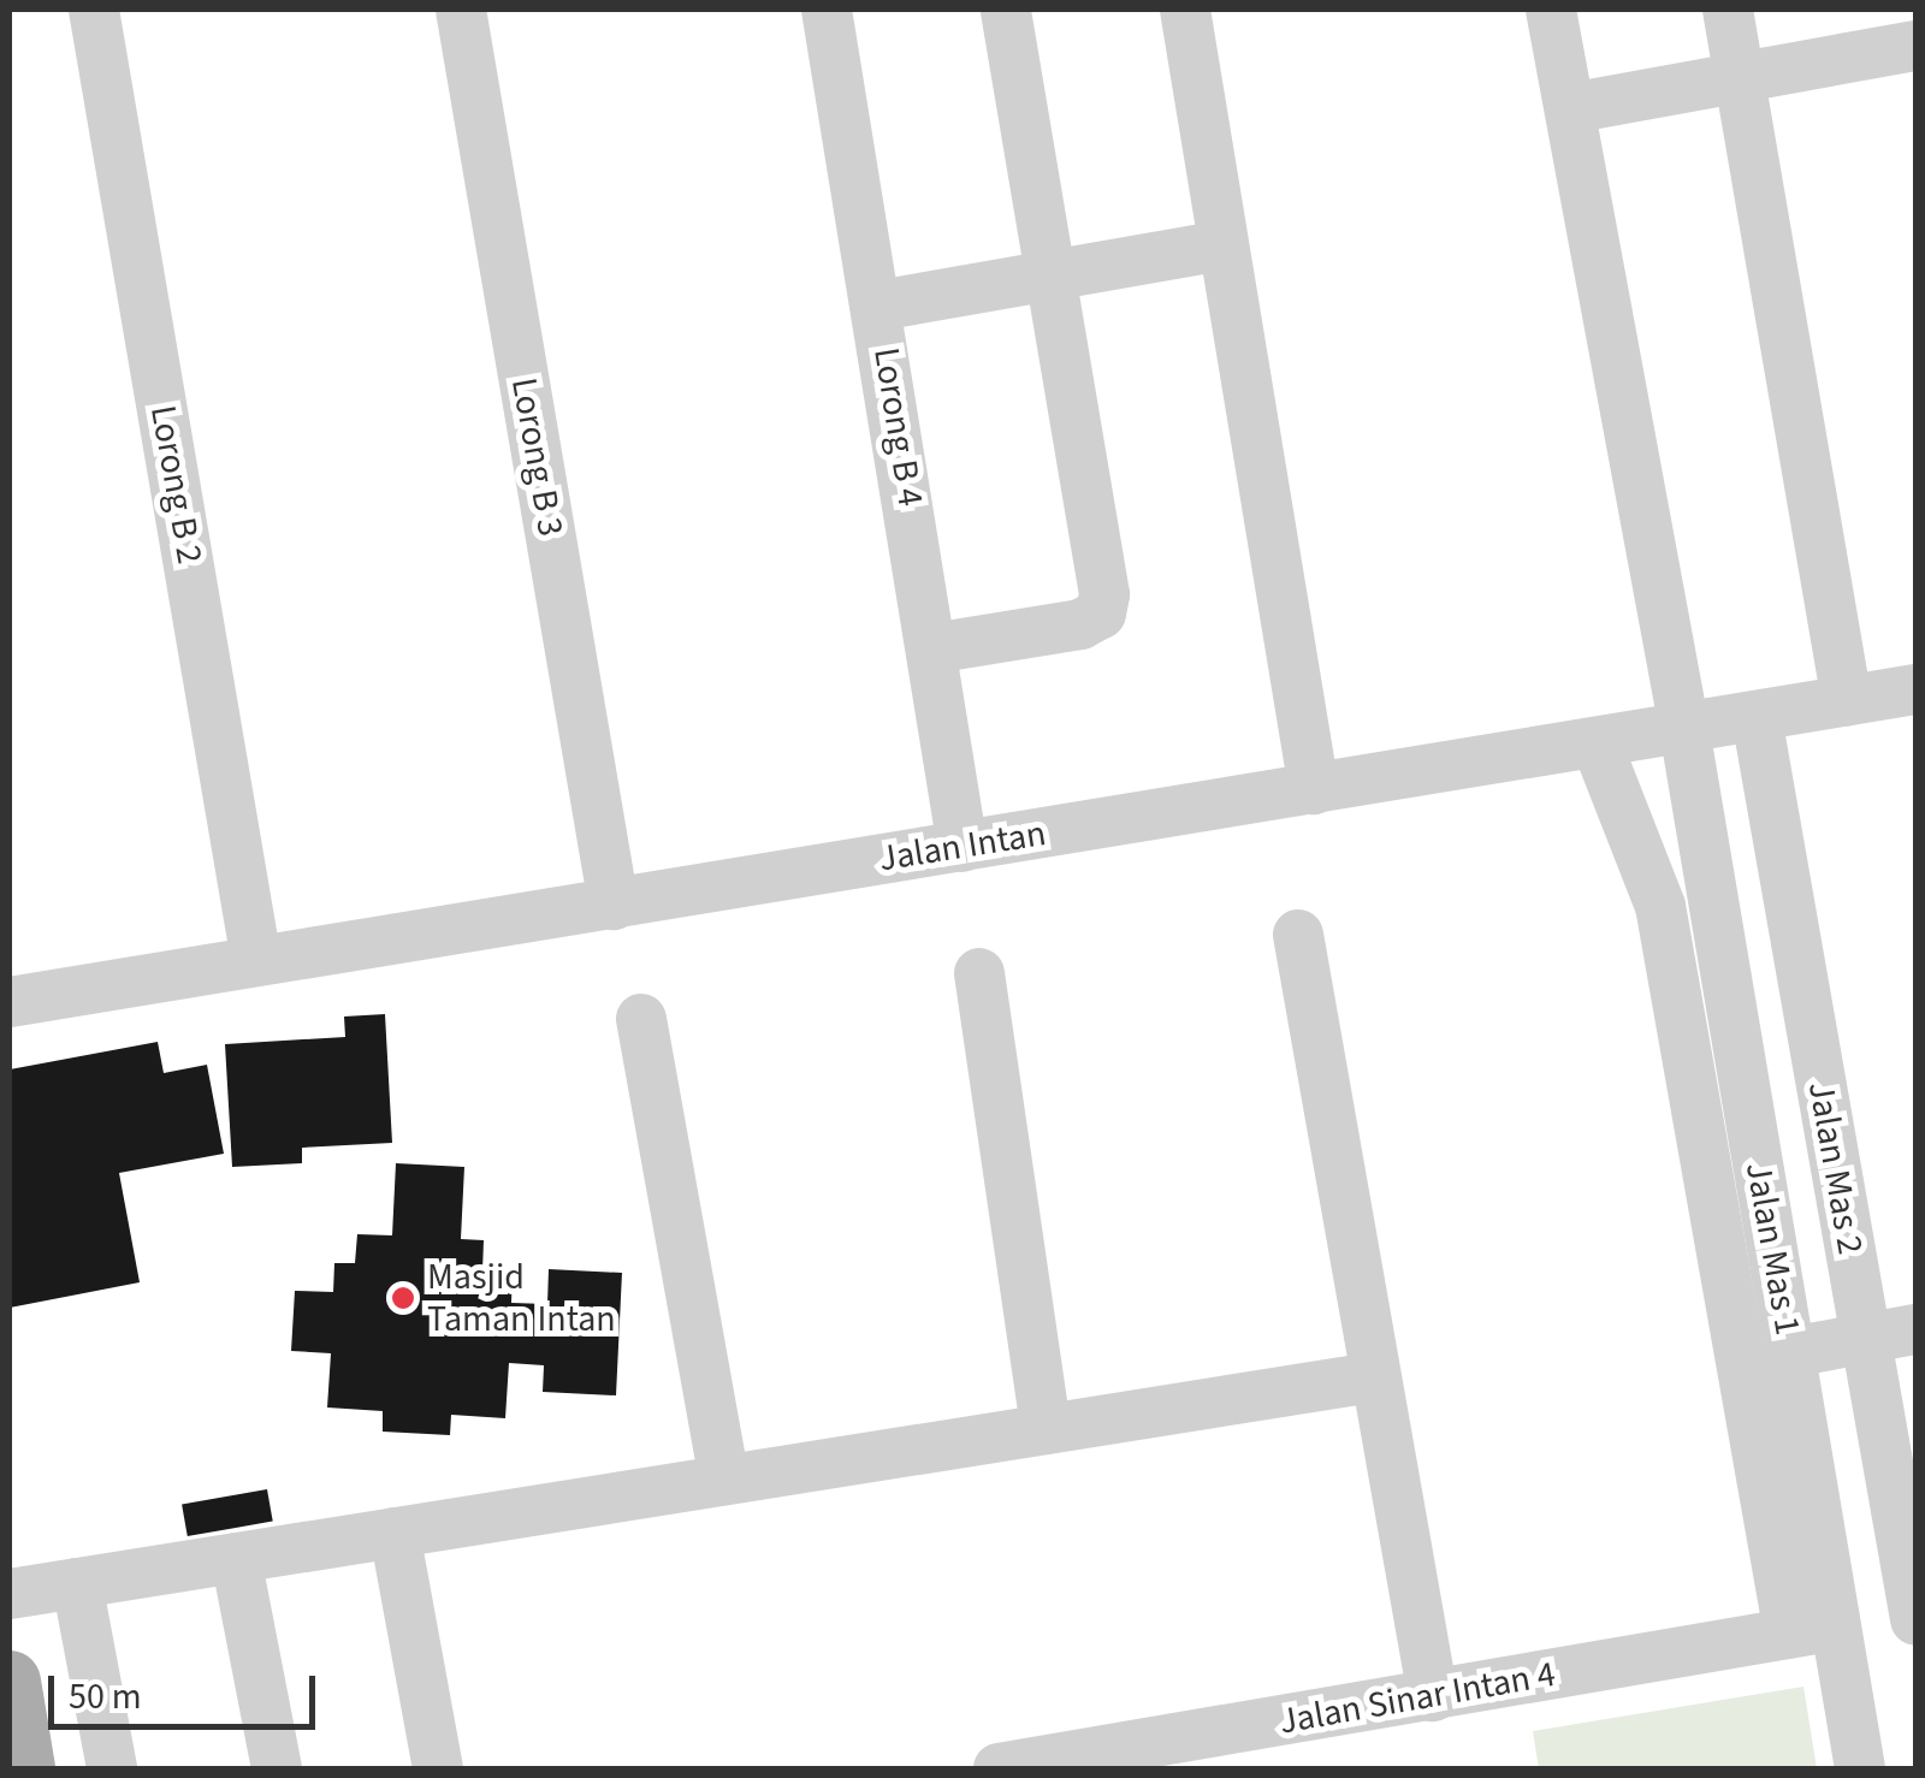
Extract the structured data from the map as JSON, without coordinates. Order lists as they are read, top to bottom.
{
  "streets": {
    "street": [
      "Lorong B 4",
      "Lorong B 3",
      "Lorong B 2",
      "Jalan Intan",
      "Jalan Mas 2",
      "Jalan Mas 1",
      "Jalan Sinar Intan 4"
    ]
  },
  "crossings": [
    ["Lorong B 4", "Jalan Intan"],
    ["Lorong B 3", "Jalan Intan"],
    ["Lorong B 2", "Jalan Intan"],
    ["Jalan Intan", "Jalan Mas 2"],
    ["Jalan Intan", "Jalan Mas 1"],
    ["Jalan Mas 1", "Jalan Sinar Intan 4"]
  ],
  "places": ["Masjid Taman Intan"],
  "scale_bar": "50 m"
}
